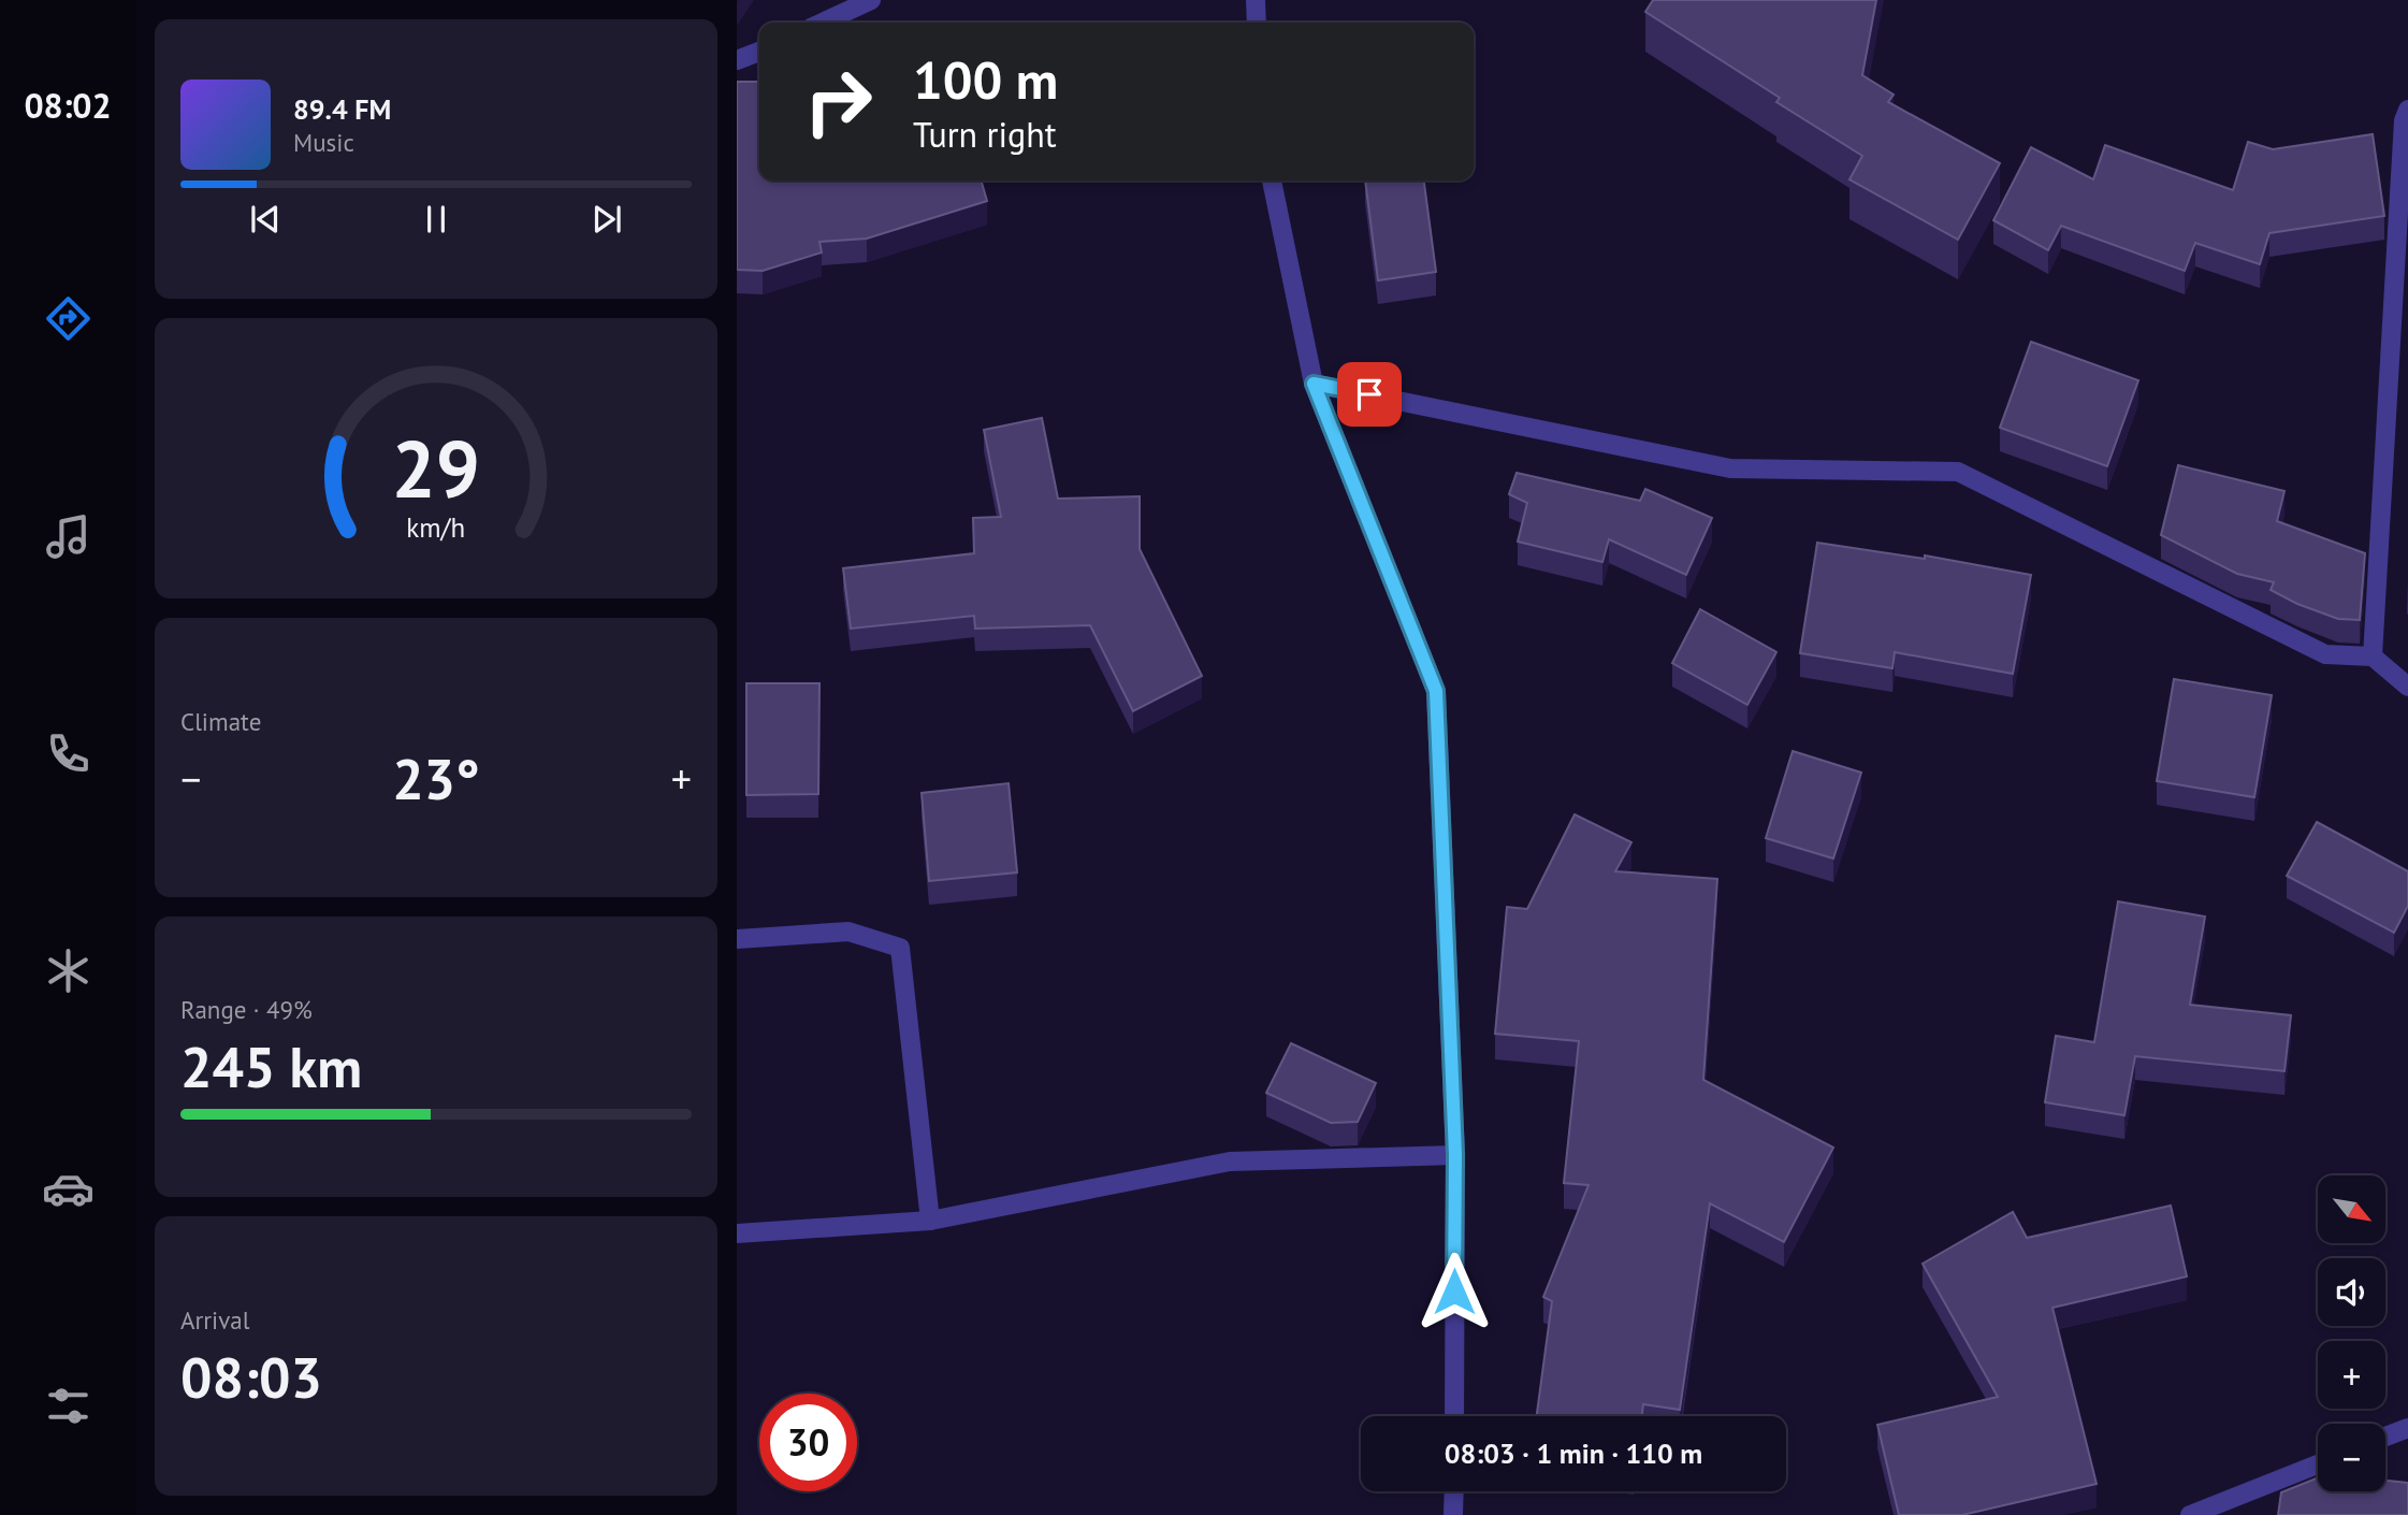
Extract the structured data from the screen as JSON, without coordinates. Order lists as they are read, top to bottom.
{
  "north": "bottom right",
  "page": {
    "tabs": "08:02",
    "turn": ["100 m", "Turn right"],
    "song": ["89.4 FM", "Music"],
    "tile": [
      "Climate",
      ["Range · 49%", "245 km"],
      ["Arrival", "08:03"]
    ],
    "heat": ["−", "23°", "+"],
    "map_buttons": ["+", "−"],
    "limit": "30",
    "trip": "08:03 · 1 min · 110 m",
    "gauge": ["29", "km/h"]
  }
}
